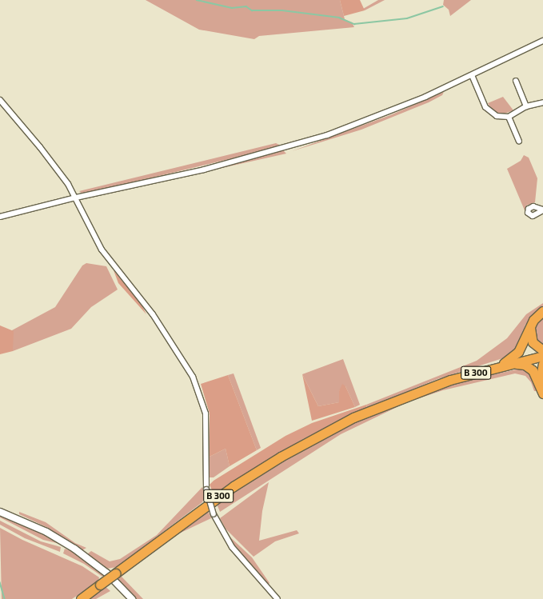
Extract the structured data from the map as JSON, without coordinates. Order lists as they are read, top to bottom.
{
  "streets": {
    "highway": ["B 300"]
  }
}
